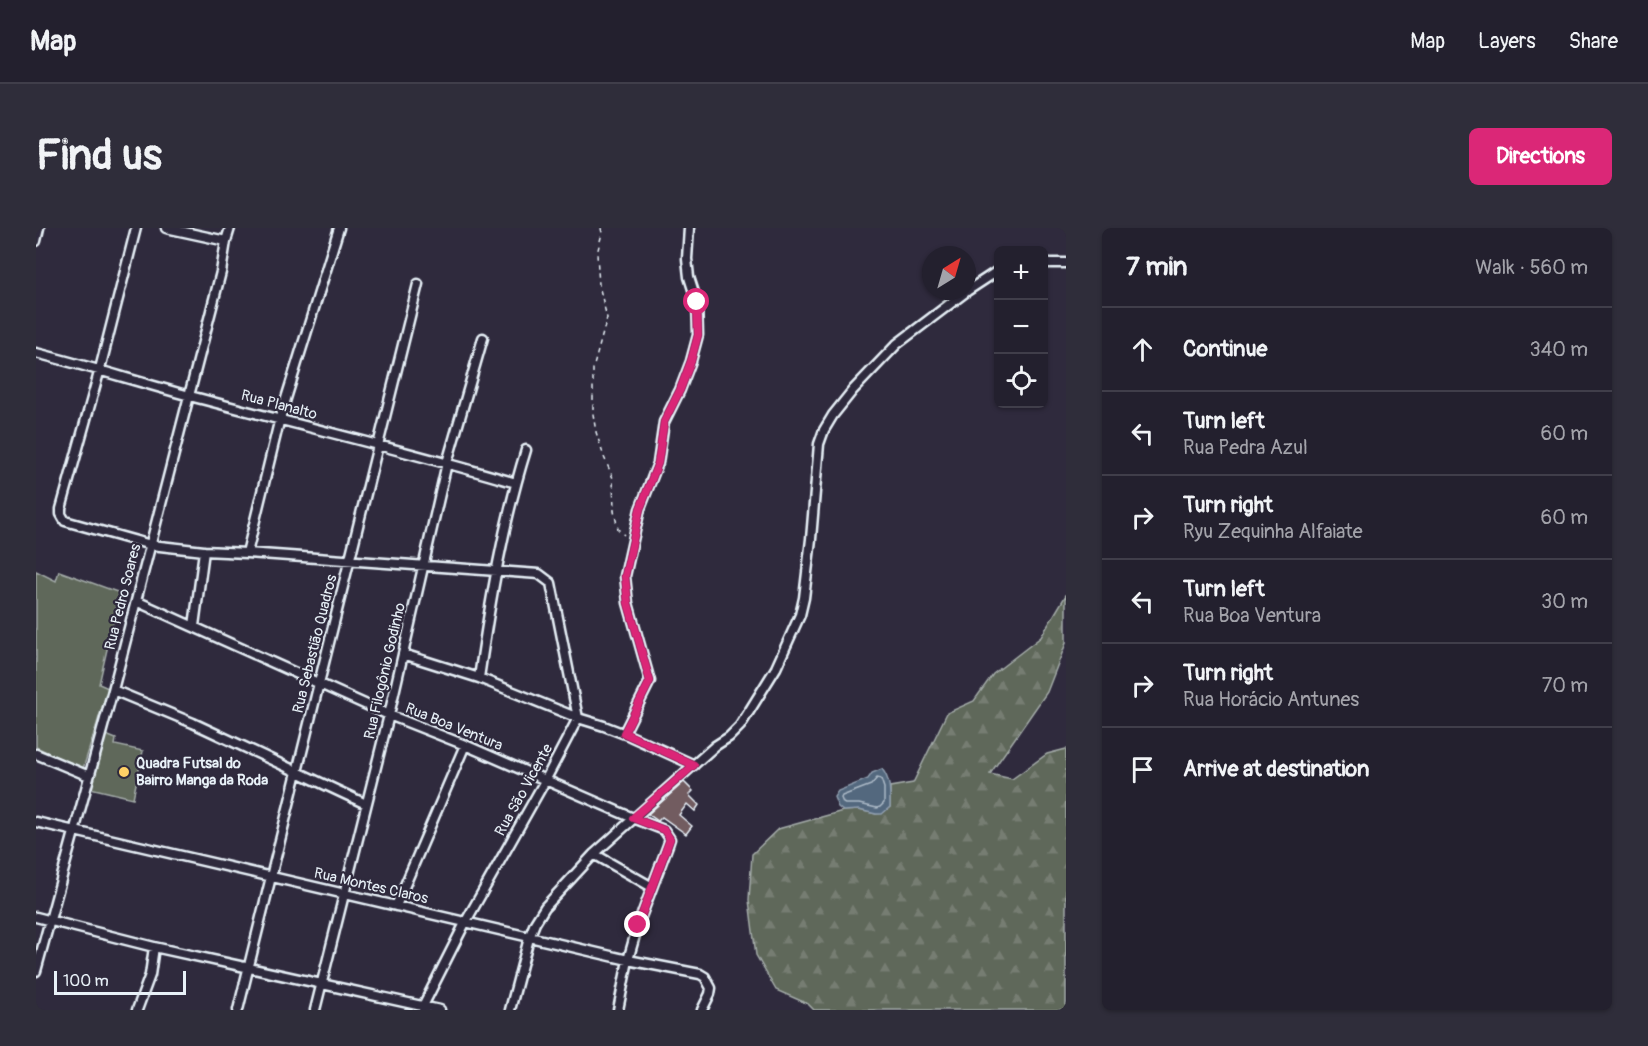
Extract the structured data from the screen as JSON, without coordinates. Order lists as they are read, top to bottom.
{
  "streets": {
    "street": [
      "Rua Planalto",
      "Rua Pedro Soares",
      "Rua Sebastião Quadros",
      "Rua Filogônio Godinho",
      "Rua Boa Ventura",
      "Rua São Vicente",
      "Rua Montes Claros"
    ]
  },
  "crossings": [
    ["Rua Planalto", "Rua Pedro Soares"],
    ["Rua Planalto", "Rua Sebastião Quadros"],
    ["Rua Planalto", "Rua Filogônio Godinho"],
    ["Rua Pedro Soares", "Rua Boa Ventura"],
    ["Rua Pedro Soares", "Rua Montes Claros"],
    ["Rua Sebastião Quadros", "Rua Boa Ventura"],
    ["Rua Sebastião Quadros", "Rua Montes Claros"],
    ["Rua Filogônio Godinho", "Rua Boa Ventura"],
    ["Rua Filogônio Godinho", "Rua Montes Claros"],
    ["Rua Boa Ventura", "Rua São Vicente"],
    ["Rua São Vicente", "Rua Montes Claros"]
  ],
  "places": ["Quadra Futsal do Bairro Manga da Roda"],
  "scale_bar": "100 m",
  "north": "top right",
  "page": {
    "header": "Map",
    "nav": ["Map", "Layers", "Share"],
    "buttons": "Directions",
    "title": "Find us",
    "heading": ["7 min", "Walk · 560 m"],
    "map_buttons": ["+", "−"],
    "list": [
      ["Continue", "340 m"],
      ["Turn left", "Rua Pedra Azul", "60 m"],
      ["Turn right", "Ryu Zequinha Alfaiate", "60 m"],
      ["Turn left", "Rua Boa Ventura", "30 m"],
      ["Turn right", "Rua Horácio Antunes", "70 m"],
      "Arrive at destination"
    ],
    "scale": "100 m"
  }
}
